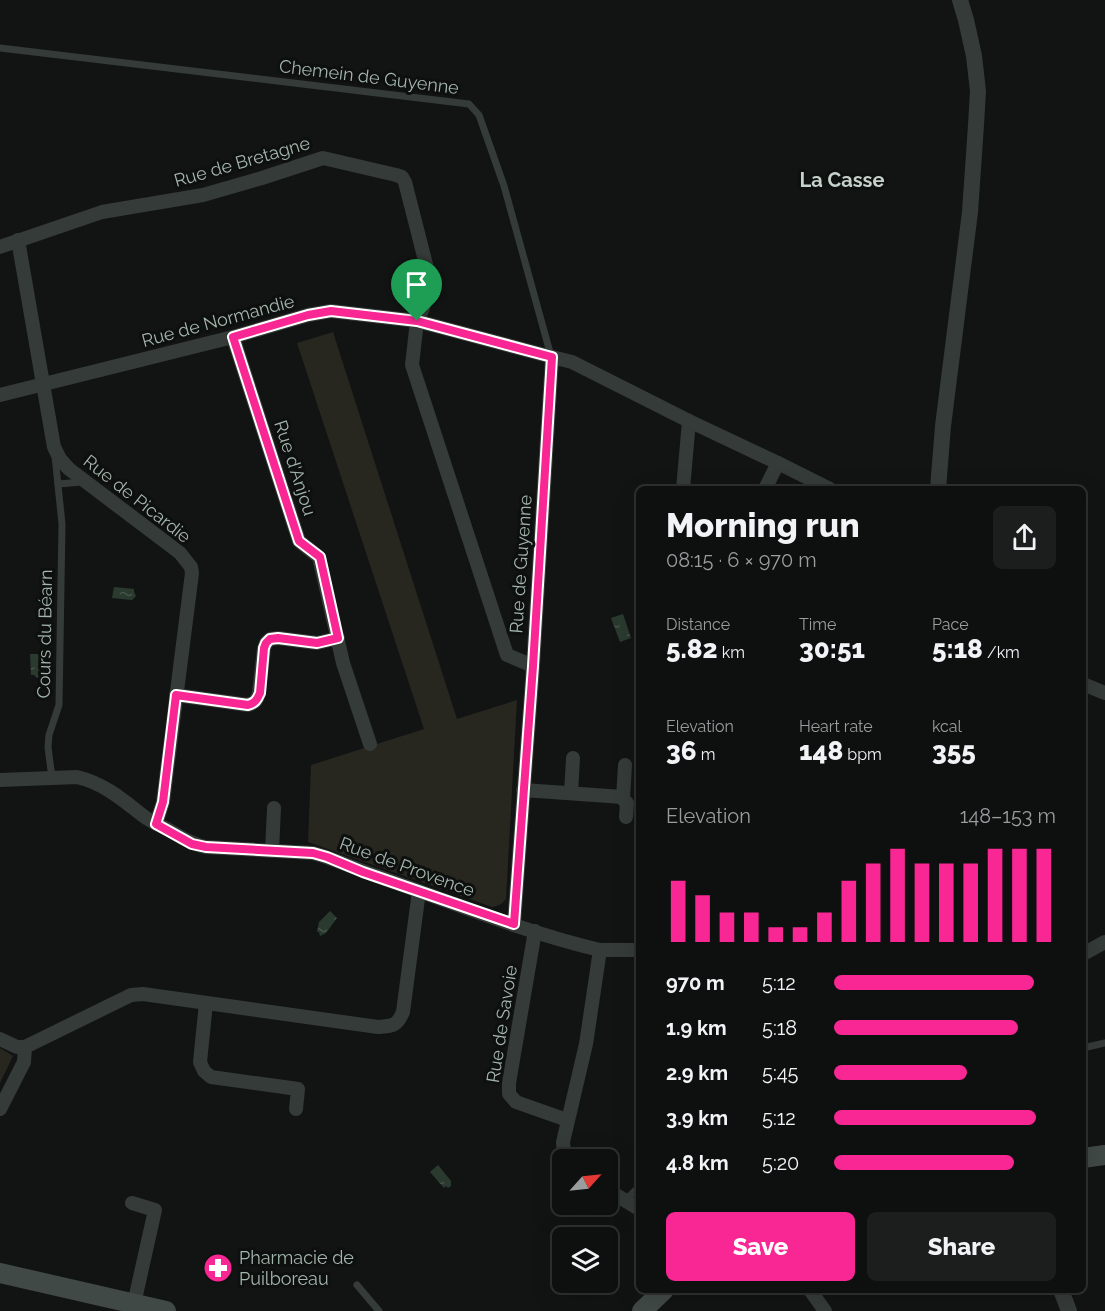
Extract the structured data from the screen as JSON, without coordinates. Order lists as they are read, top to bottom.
{
  "streets": {
    "street": [
      "Rue de Bretagne",
      "Rue de Normandie",
      "Rue d'Anjou",
      "Rue de Picardie",
      "Rue de Guyenne",
      "Rue de Provence",
      "Rue de Savoie"
    ],
    "lane": ["Chemein de Guyenne", "Cours du Béarn"]
  },
  "crossings": [
    ["Chemein de Guyenne", "Rue de Normandie"],
    ["Chemein de Guyenne", "Rue de Guyenne"],
    ["Rue de Bretagne", "Rue de Normandie"],
    ["Rue de Bretagne", "Rue de Picardie"],
    ["Rue de Bretagne", "Rue de Guyenne"],
    ["Rue de Normandie", "Rue d'Anjou"],
    ["Rue de Normandie", "Rue de Picardie"],
    ["Rue de Normandie", "Rue de Guyenne"],
    ["Rue de Picardie", "Cours du Béarn"],
    ["Rue de Picardie", "Rue de Provence"],
    ["Rue de Guyenne", "Rue de Provence"],
    ["Cours du Béarn", "Rue de Provence"],
    ["Rue de Provence", "Rue de Savoie"]
  ],
  "districts": ["La Casse"],
  "places": {
    "pharmacy": ["Pharmacie de Puilboreau"]
  },
  "north": "top right",
  "page": {
    "heading": ["Morning run", "08:15 · 6 × 970 m"],
    "stats": [
      ["Distance", "5.82 km"],
      ["Time", "30:51"],
      ["Pace", "5:18 /km"],
      ["Elevation", "36 m"],
      ["Heart rate", "148 bpm"],
      ["kcal", "355"]
    ],
    "chart": ["Elevation", "148–153 m"],
    "list": [
      {
        "name": "970 m",
        "note": "5:12"
      },
      {
        "name": "1.9 km",
        "note": "5:18"
      },
      {
        "name": "2.9 km",
        "note": "5:45"
      },
      {
        "name": "3.9 km",
        "note": "5:12"
      },
      {
        "name": "4.8 km",
        "note": "5:20"
      }
    ],
    "buttons": ["Save", "Share"]
  }
}
